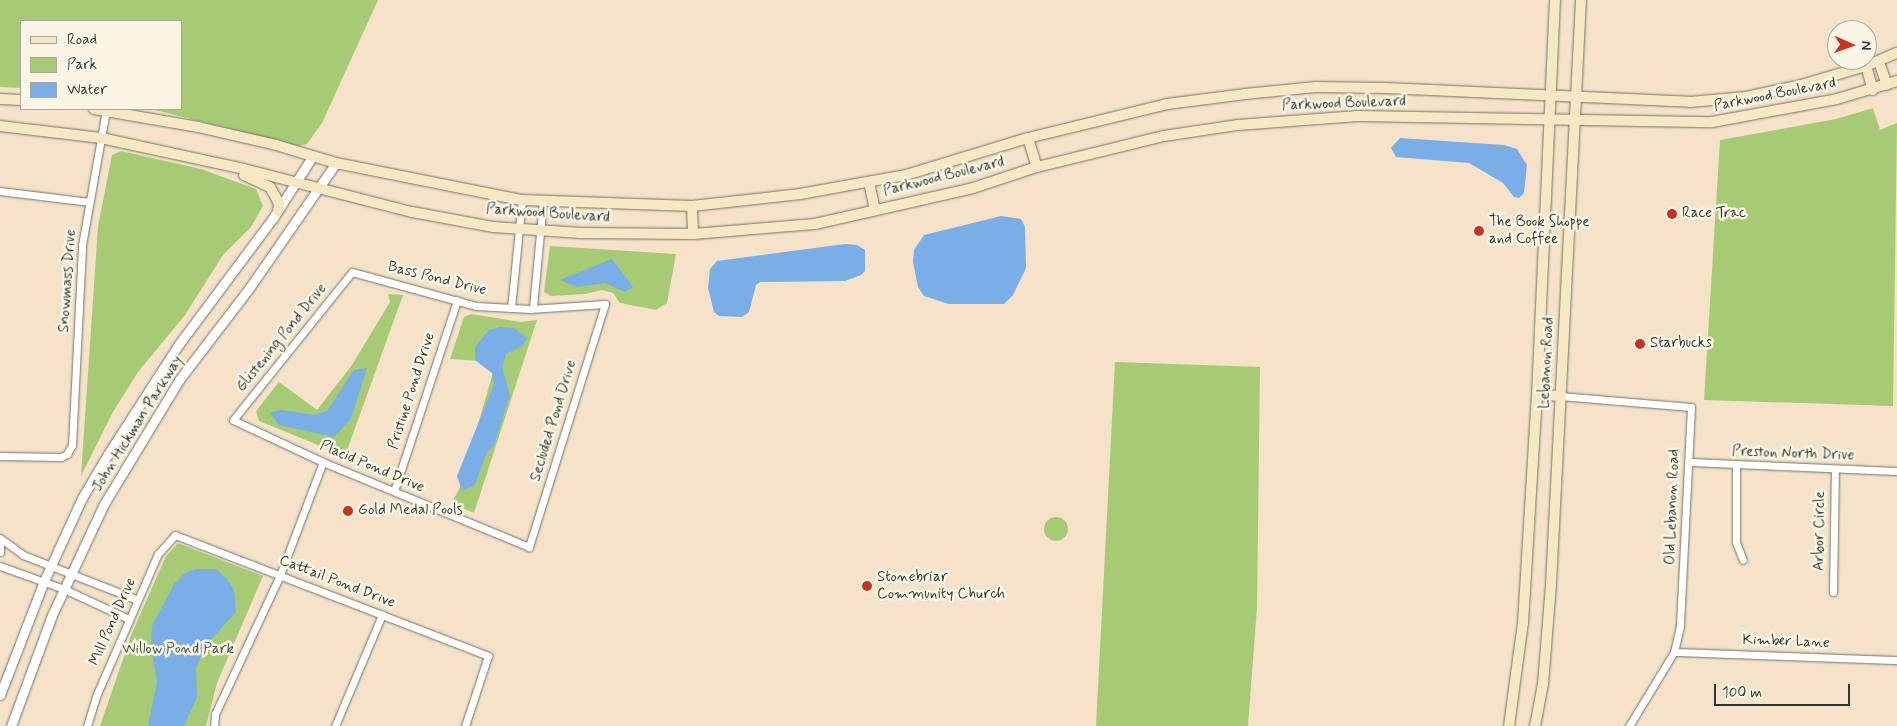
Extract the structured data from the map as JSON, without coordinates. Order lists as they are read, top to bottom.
{
  "streets": {
    "main road": ["Parkwood Boulevard", "Lebanon Road"],
    "street": [
      "Bass Pond Drive",
      "Snowmass Drive",
      "Glistening Pond Drive",
      "Pristine Pond Drive",
      "Secluded Pond Drive",
      "John Hickman Parkway",
      "Preston North Drive",
      "Placid Pond Drive",
      "Old Lebanon Road",
      "Arbor Circle",
      "Cattail Pond Drive",
      "Mill Pond Drive",
      "Kimber Lane"
    ]
  },
  "crossings": [
    ["Parkwood Boulevard", "Snowmass Drive"],
    ["Parkwood Boulevard", "Lebanon Road"],
    ["Parkwood Boulevard", "John Hickman Parkway"],
    ["Bass Pond Drive", "Glistening Pond Drive"],
    ["Bass Pond Drive", "Pristine Pond Drive"],
    ["Bass Pond Drive", "Secluded Pond Drive"],
    ["Glistening Pond Drive", "Placid Pond Drive"],
    ["Lebanon Road", "Old Lebanon Road"],
    ["Pristine Pond Drive", "Placid Pond Drive"],
    ["Secluded Pond Drive", "Placid Pond Drive"],
    ["Preston North Drive", "Old Lebanon Road"],
    ["Preston North Drive", "Arbor Circle"],
    ["Old Lebanon Road", "Kimber Lane"],
    ["Cattail Pond Drive", "Mill Pond Drive"]
  ],
  "parks": ["Willow Pond Park"],
  "places": [
    "Race Trac",
    "The Book Shoppe and Coffee",
    "Starbucks",
    "Gold Medal Pools",
    "Stonebriar Community Church"
  ],
  "legend": ["Road", "Park", "Water"],
  "scale_bar": "100 m",
  "north": "right"
}
